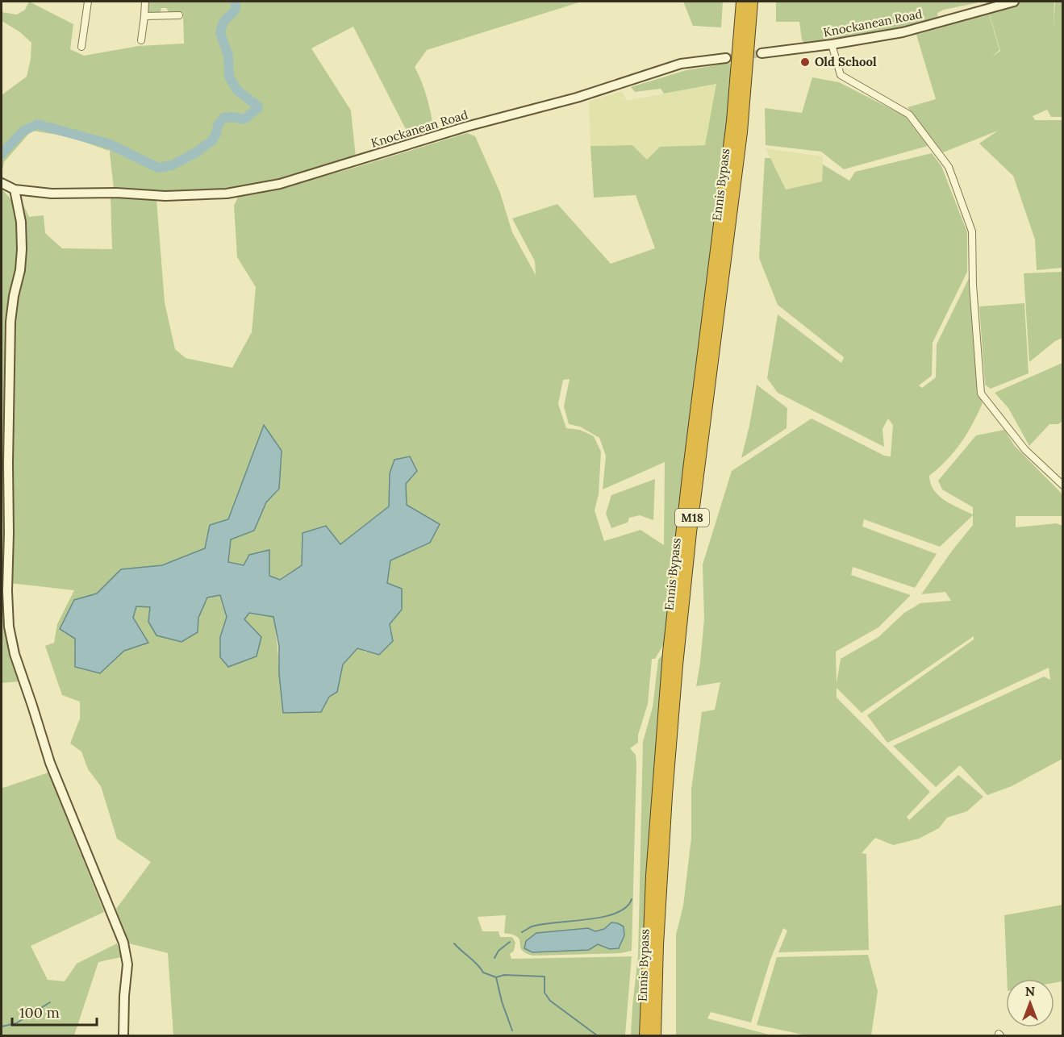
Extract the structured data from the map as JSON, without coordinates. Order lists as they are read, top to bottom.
{
  "streets": {
    "highway": ["Ennis Bypass", "M18"],
    "street": ["Knockanean Road"]
  },
  "places": ["Old School"],
  "scale_bar": "100 m",
  "north": "top"
}
